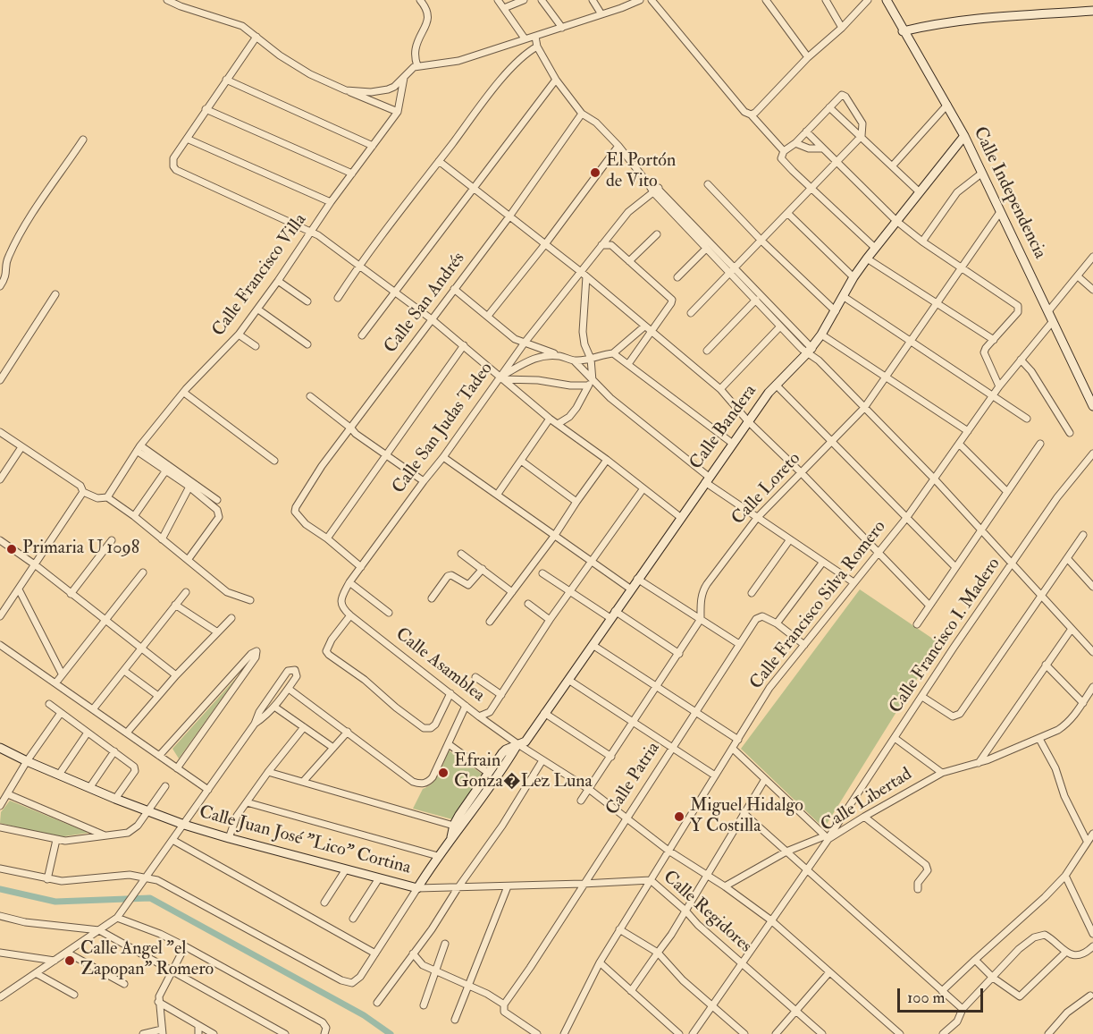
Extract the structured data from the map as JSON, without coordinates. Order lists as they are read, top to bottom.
{
  "streets": {
    "street": [
      "Calle Independencia",
      "Calle Francisco Villa",
      "Calle San Andrés",
      "Calle Bandera",
      "Calle San Judas Tadeo",
      "Calle Loreto",
      "Calle Francisco Silva Romero",
      "Calle Francisco I. Madero",
      "Calle Asamblea",
      "Calle Patria",
      "Calle Libertad",
      "Calle Juan José \"Lico\" Cortina",
      "Calle Regidores"
    ]
  },
  "crossings": [
    ["Calle Independencia", "Calle Bandera"],
    ["Calle Independencia", "Calle Loreto"],
    ["Calle Independencia", "Calle Francisco Silva Romero"],
    ["Calle Bandera", "Calle Asamblea"],
    ["Calle San Judas Tadeo", "Calle Asamblea"],
    ["Calle Loreto", "Calle Asamblea"],
    ["Calle Francisco Silva Romero", "Calle Asamblea"],
    ["Calle Francisco Silva Romero", "Calle Regidores"],
    ["Calle Francisco I. Madero", "Calle Libertad"],
    ["Calle Asamblea", "Calle Patria"],
    ["Calle Asamblea", "Calle Libertad"],
    ["Calle Patria", "Calle Regidores"],
    ["Calle Libertad", "Calle Regidores"],
    ["Calle Juan José \"Lico\" Cortina", "Calle Regidores"]
  ],
  "places": [
    "El Portón de Vito",
    "Primaria U 1098",
    "Efrain Gonza�Lez Luna",
    "Miguel Hidalgo Y Costilla",
    "Calle Angel \"el Zapopan\" Romero"
  ],
  "scale_bar": "100 m"
}
